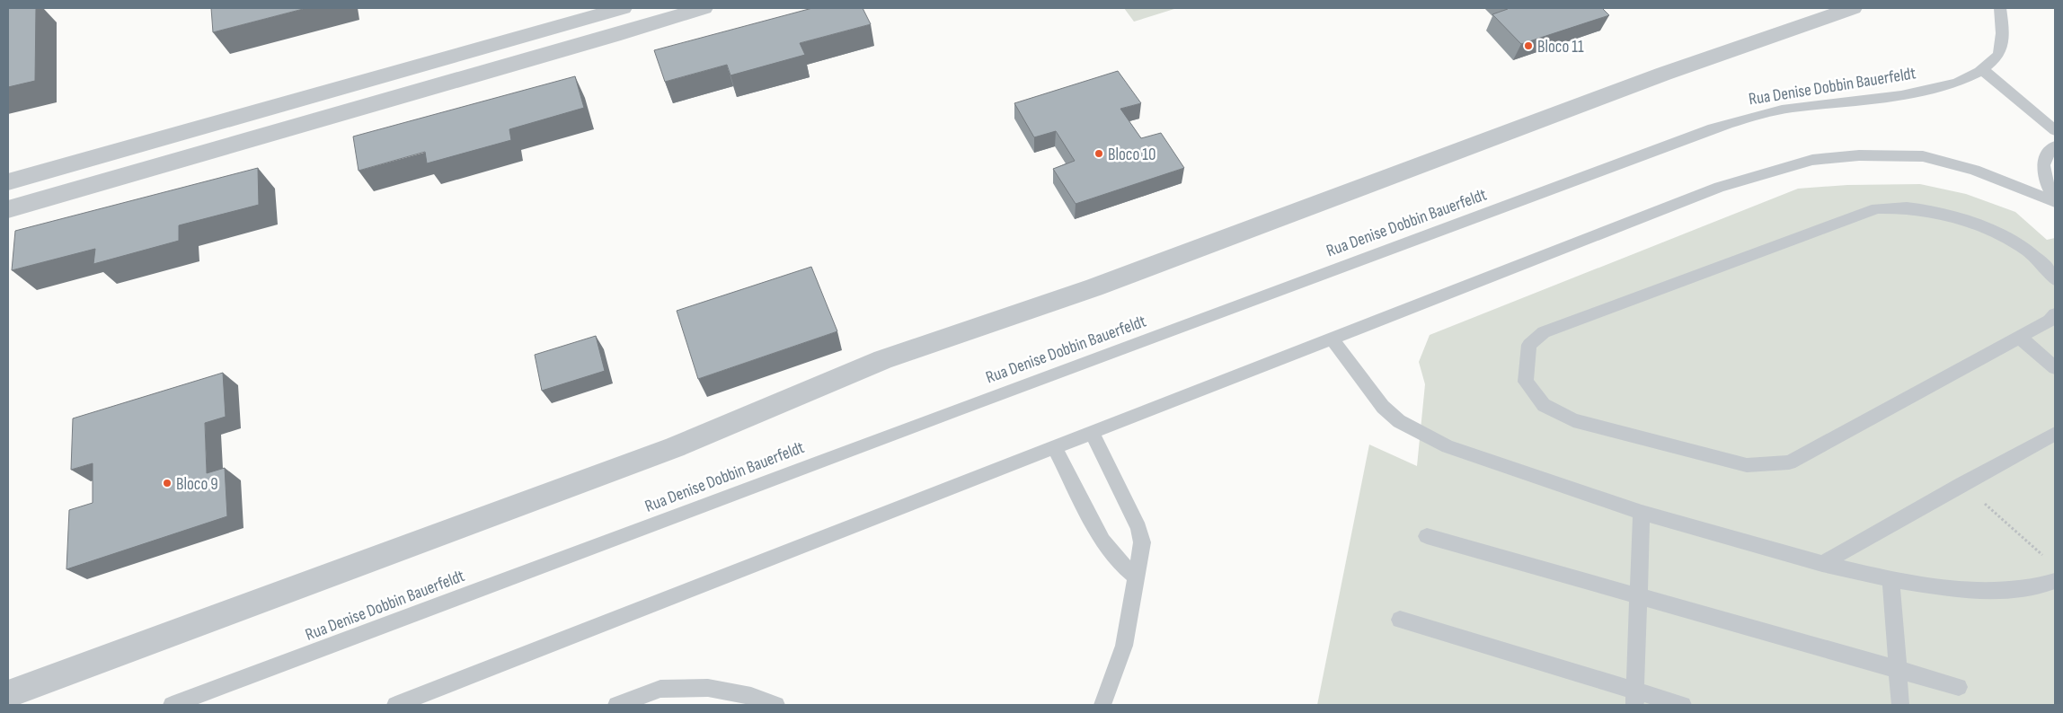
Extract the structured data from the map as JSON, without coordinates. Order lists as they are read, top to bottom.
{
  "streets": {
    "lane": ["Rua Denise Dobbin Bauerfeldt"]
  },
  "places": ["Bloco 11", "Bloco 10", "Bloco 9"]
}
